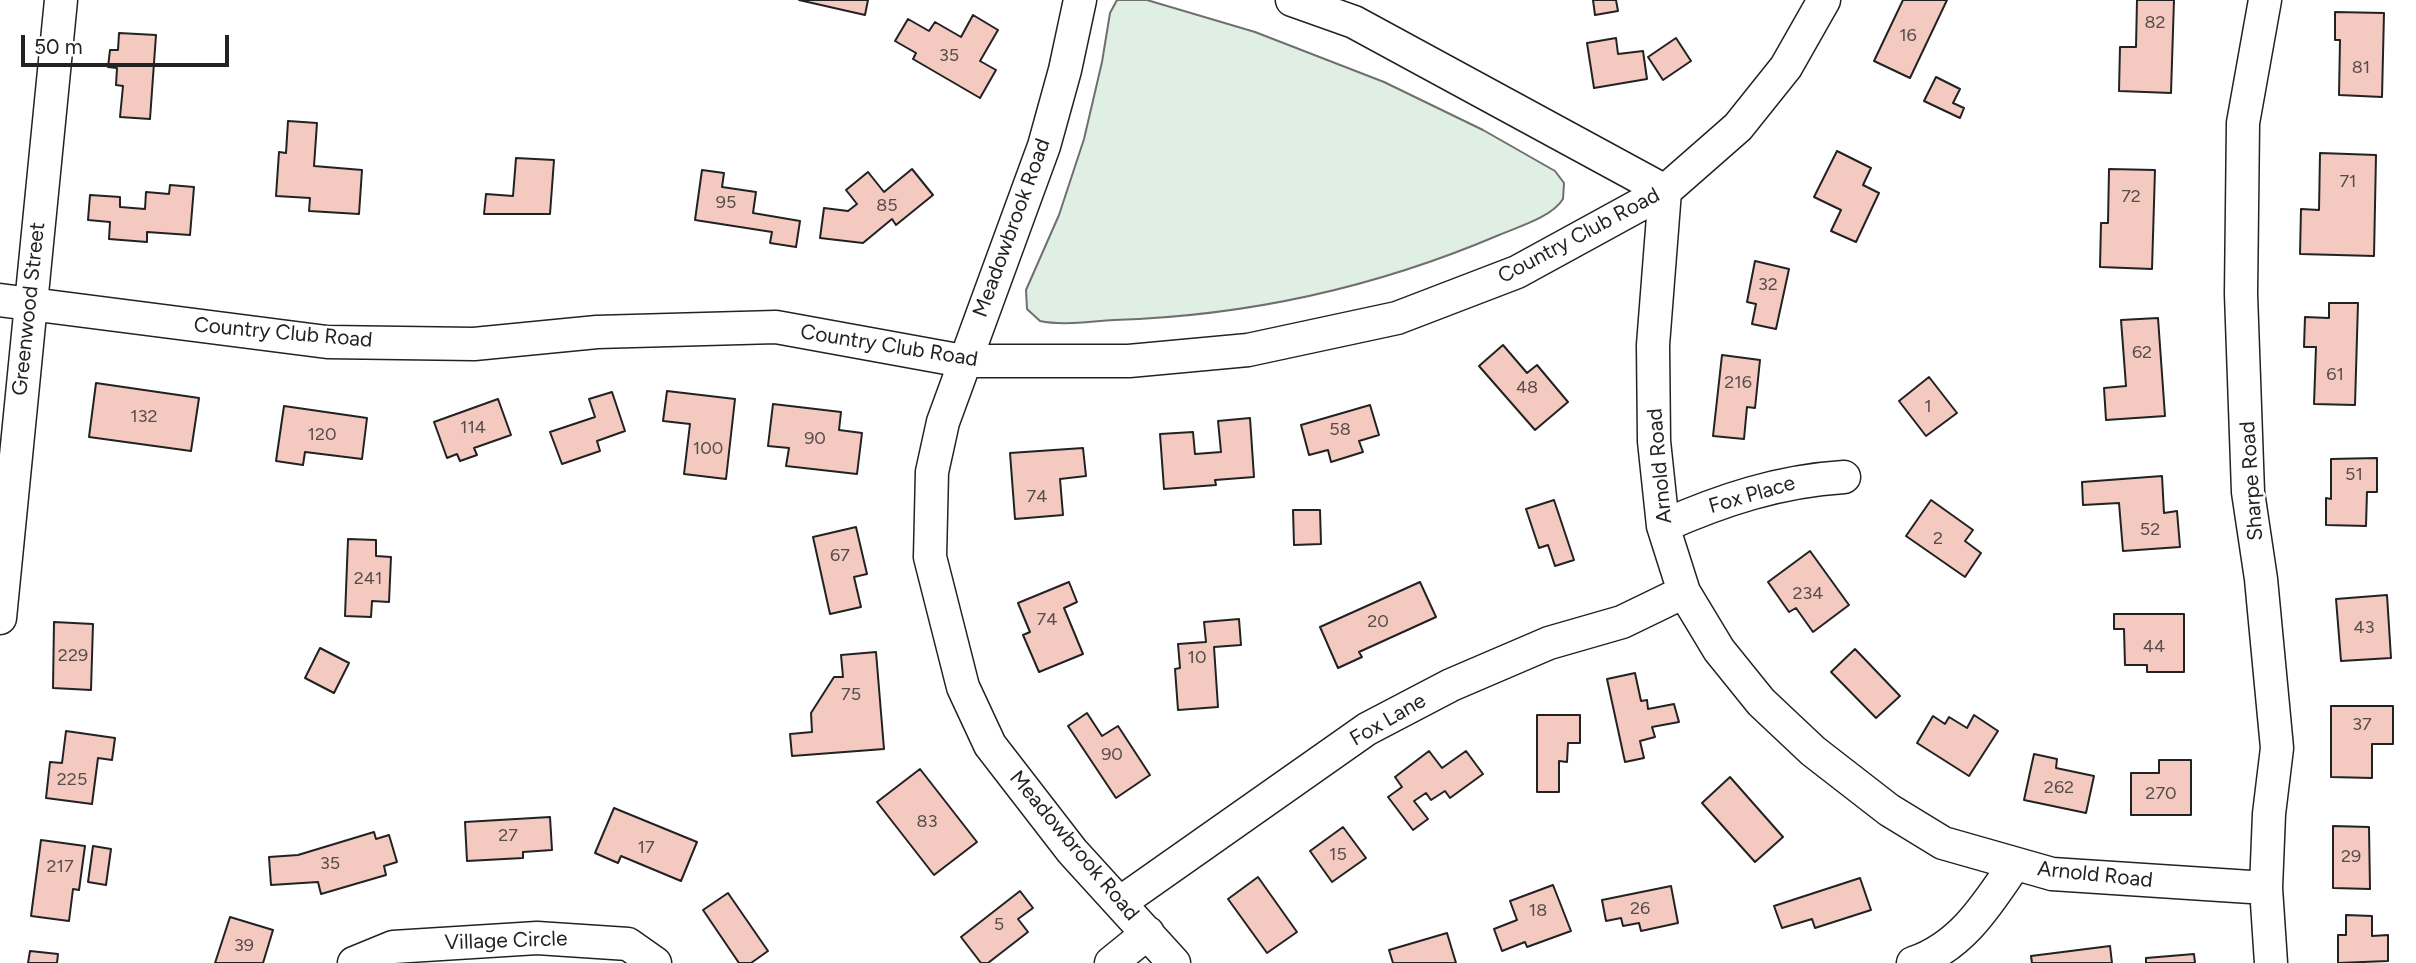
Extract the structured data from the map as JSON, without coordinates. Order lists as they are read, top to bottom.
{
  "streets": {
    "street": [
      "Meadowbrook Road",
      "Country Club Road",
      "Greenwood Street",
      "Arnold Road",
      "Sharpe Road",
      "Fox Place",
      "Fox Lane",
      "Village Circle"
    ]
  },
  "crossings": [
    ["Meadowbrook Road", "Country Club Road"],
    ["Meadowbrook Road", "Fox Lane"],
    ["Country Club Road", "Greenwood Street"],
    ["Country Club Road", "Arnold Road"],
    ["Arnold Road", "Sharpe Road"],
    ["Arnold Road", "Fox Place"],
    ["Arnold Road", "Fox Lane"]
  ],
  "house_numbers": [
    "82",
    "16",
    "35",
    "81",
    "71",
    "72",
    "95",
    "85",
    "32",
    "62",
    "61",
    "216",
    "48",
    "1",
    "132",
    "114",
    "58",
    "120",
    "90",
    "100",
    "51",
    "74",
    "52",
    "2",
    "67",
    "241",
    "234",
    "74",
    "20",
    "43",
    "44",
    "229",
    "10",
    "75",
    "37",
    "90",
    "225",
    "262",
    "270",
    "83",
    "27",
    "17",
    "15",
    "29",
    "35",
    "217",
    "26",
    "18",
    "5",
    "39"
  ],
  "scale_bar": "50 m"
}
